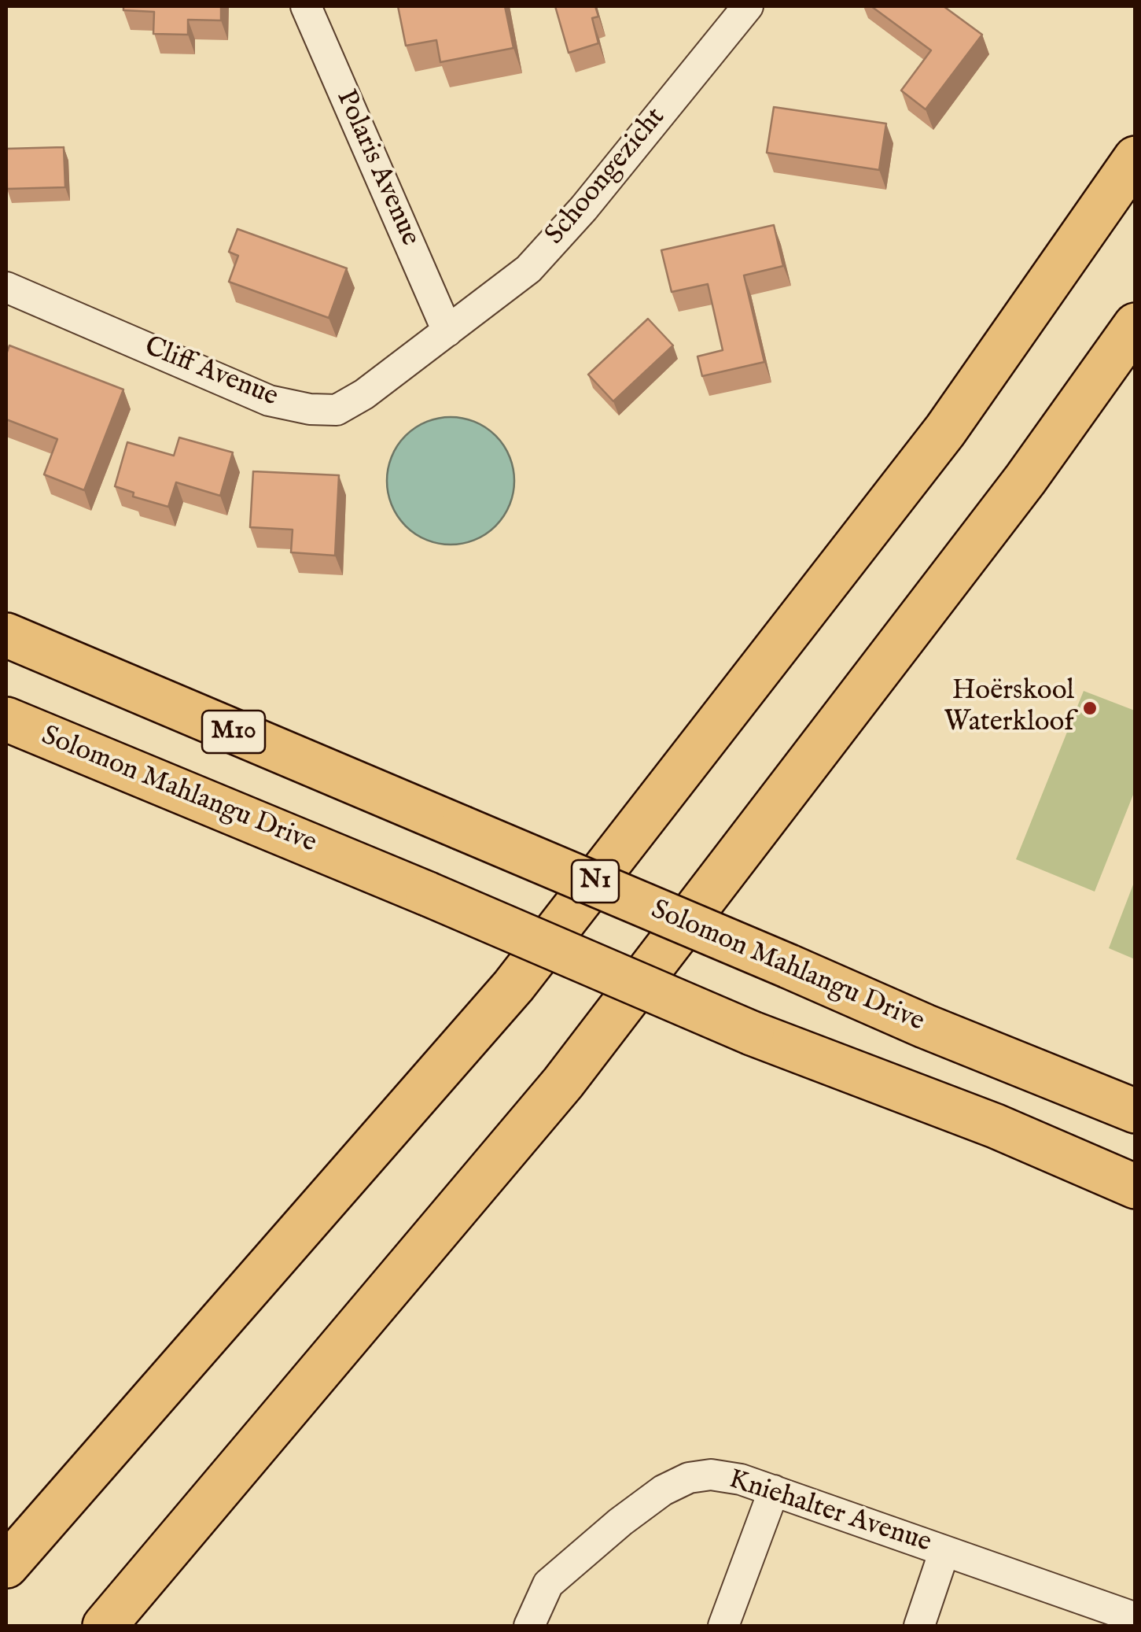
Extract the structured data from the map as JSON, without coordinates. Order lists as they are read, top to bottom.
{
  "streets": {
    "main road": ["M10", "Solomon Mahlangu Drive", "N1"],
    "street": [
      "Polaris Avenue",
      "Schoongezicht",
      "Cliff Avenue",
      "Kniehalter Avenue"
    ]
  },
  "crossings": [
    ["Polaris Avenue", "Schoongezicht"],
    ["Polaris Avenue", "Cliff Avenue"],
    ["Schoongezicht", "Cliff Avenue"]
  ],
  "places": ["Hoërskool Waterkloof"]
}
